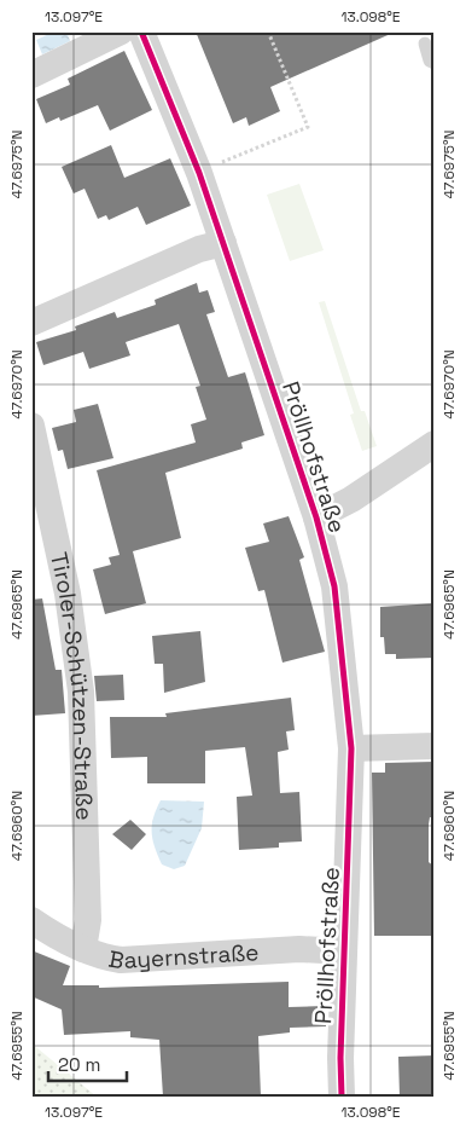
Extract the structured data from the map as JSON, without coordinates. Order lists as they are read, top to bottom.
{
  "streets": {
    "street": ["Pröllhofstraße", "Tiroler-Schützen-Straße", "Bayernstraße"]
  },
  "crossings": [
    ["Pröllhofstraße", "Bayernstraße"],
    ["Tiroler-Schützen-Straße", "Bayernstraße"]
  ],
  "scale_bar": "20 m",
  "coordinates": [
    "13.097°E",
    "13.098°E",
    "47.6975°N",
    "47.6970°N",
    "47.6965°N",
    "47.6960°N",
    "47.6955°N"
  ]
}
